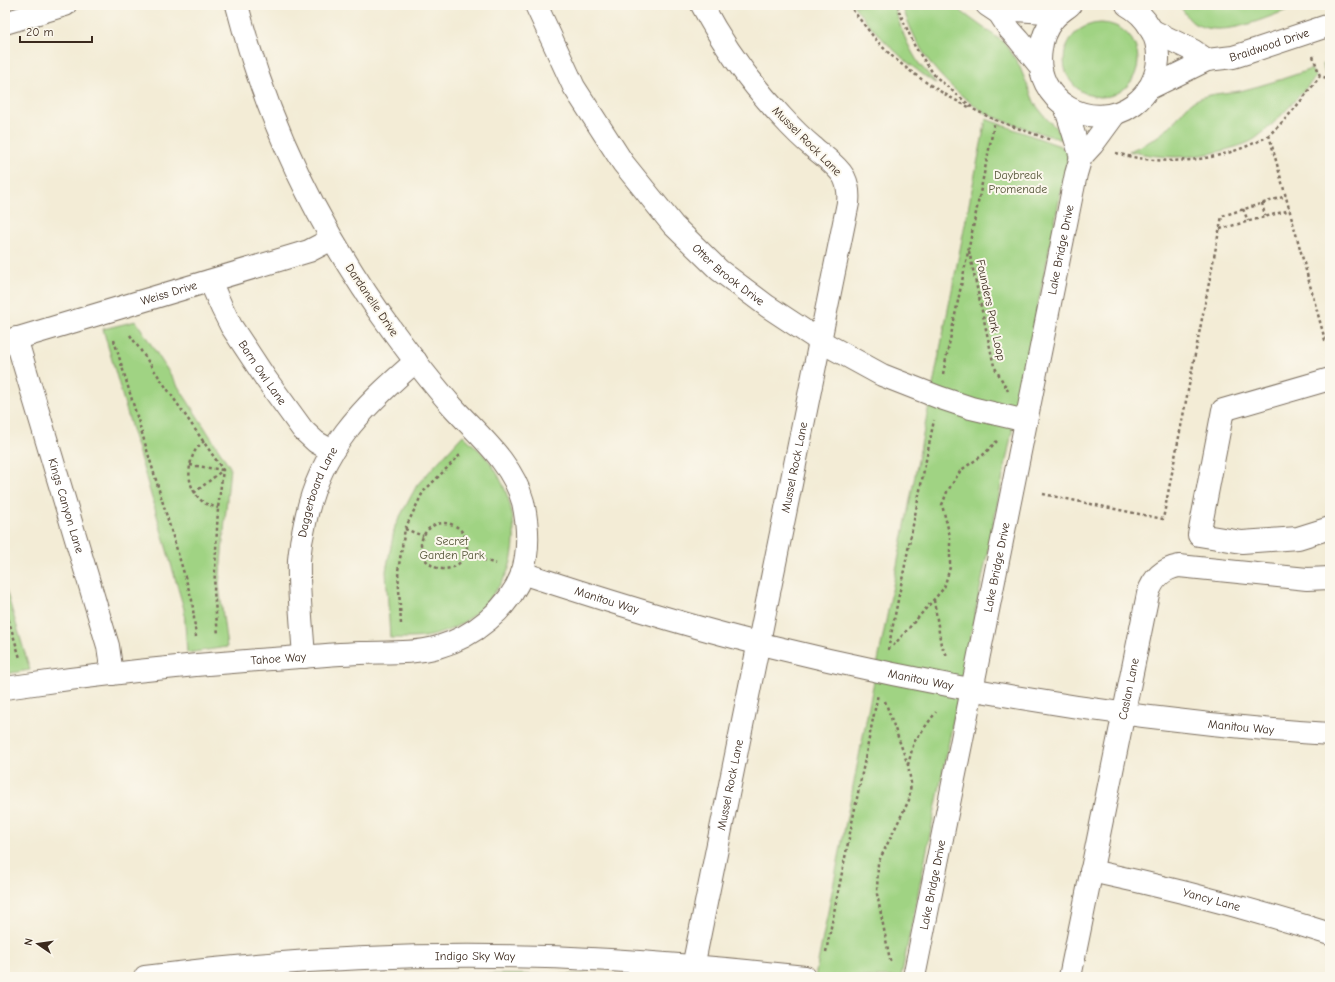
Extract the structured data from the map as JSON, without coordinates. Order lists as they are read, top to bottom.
{
  "streets": {
    "street": [
      "Braidwood Drive",
      "Mussel Rock Lane",
      "Lake Bridge Drive",
      "Otter Brook Drive",
      "Weiss Drive",
      "Dardanelle Drive",
      "Barn Owl Lane",
      "Daggerboard Lane",
      "Kings Canyon Lane",
      "Manitou Way",
      "Tahoe Way",
      "Caslan Lane",
      "Yancy Lane",
      "Indigo Sky Way"
    ],
    "path": ["Founders Park Loop"]
  },
  "crossings": [
    ["Mussel Rock Lane", "Otter Brook Drive"],
    ["Mussel Rock Lane", "Manitou Way"],
    ["Mussel Rock Lane", "Indigo Sky Way"],
    ["Lake Bridge Drive", "Otter Brook Drive"],
    ["Lake Bridge Drive", "Manitou Way"],
    ["Weiss Drive", "Dardanelle Drive"],
    ["Weiss Drive", "Barn Owl Lane"],
    ["Weiss Drive", "Kings Canyon Lane"],
    ["Dardanelle Drive", "Daggerboard Lane"],
    ["Dardanelle Drive", "Manitou Way"],
    ["Dardanelle Drive", "Tahoe Way"],
    ["Barn Owl Lane", "Daggerboard Lane"],
    ["Daggerboard Lane", "Tahoe Way"],
    ["Kings Canyon Lane", "Tahoe Way"],
    ["Manitou Way", "Tahoe Way"],
    ["Manitou Way", "Caslan Lane"],
    ["Caslan Lane", "Yancy Lane"]
  ],
  "parks": ["Daybreak Promenade", "Secret Garden Park"],
  "scale_bar": "20 m",
  "north": "left"
}
